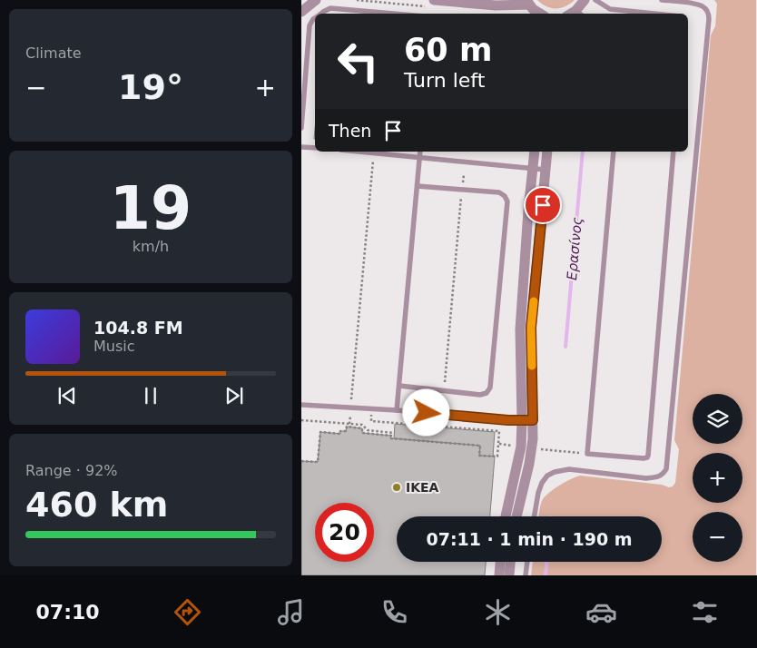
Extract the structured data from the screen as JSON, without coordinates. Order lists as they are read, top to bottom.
{
  "water": ["Ερασίνος"],
  "places": ["IKEA"],
  "page": {
    "tile": [
      "Climate",
      ["19", "km/h"],
      ["Range · 92%", "460 km"]
    ],
    "turn": ["60 m", "Turn left"],
    "heat": ["−", "19°", "+"],
    "then": "Then",
    "song": ["104.8 FM", "Music"],
    "map_buttons": ["+", "−"],
    "limit": "20",
    "trip": "07:11 · 1 min · 190 m",
    "tabs": "07:10"
  }
}
